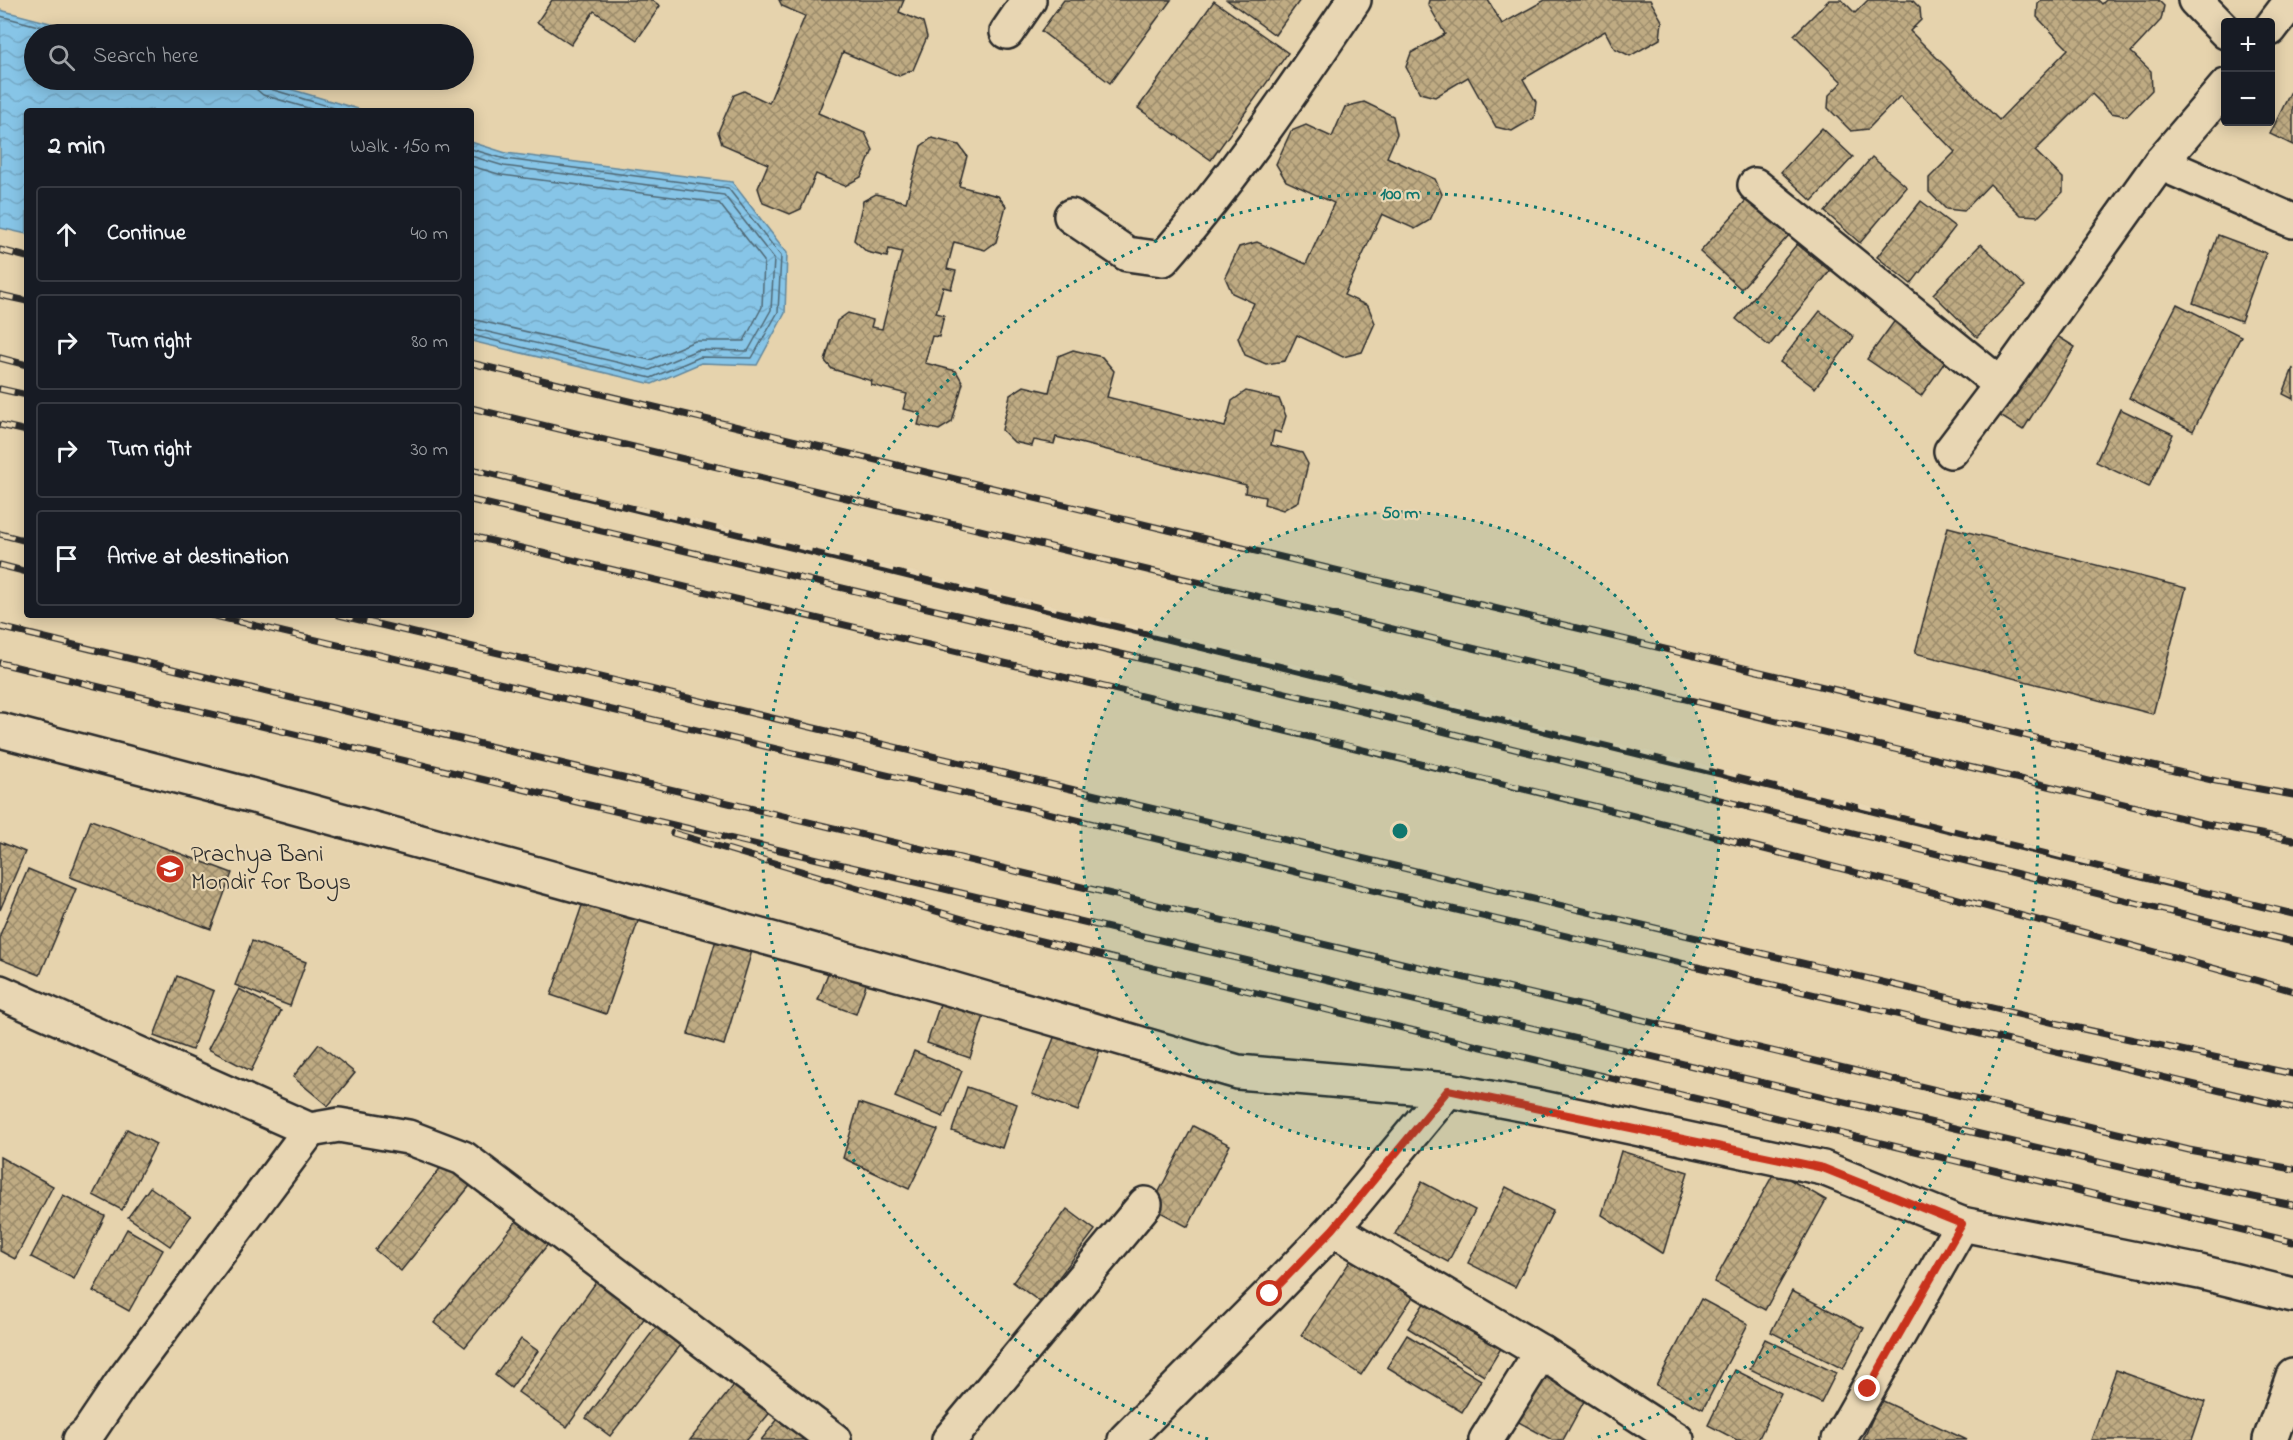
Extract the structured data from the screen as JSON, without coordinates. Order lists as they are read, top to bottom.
{
  "places": {
    "school or university": ["Prachya Bani Mondir for Boys"]
  },
  "page": {
    "map_buttons": ["+", "−"],
    "search": "Search here",
    "heading": ["2 min", "Walk · 150 m"],
    "list": [
      ["Continue", "40 m"],
      ["Turn right", "80 m"],
      ["Turn right", "30 m"],
      "Arrive at destination"
    ]
  },
  "rings": ["100 m", "50 m"]
}
